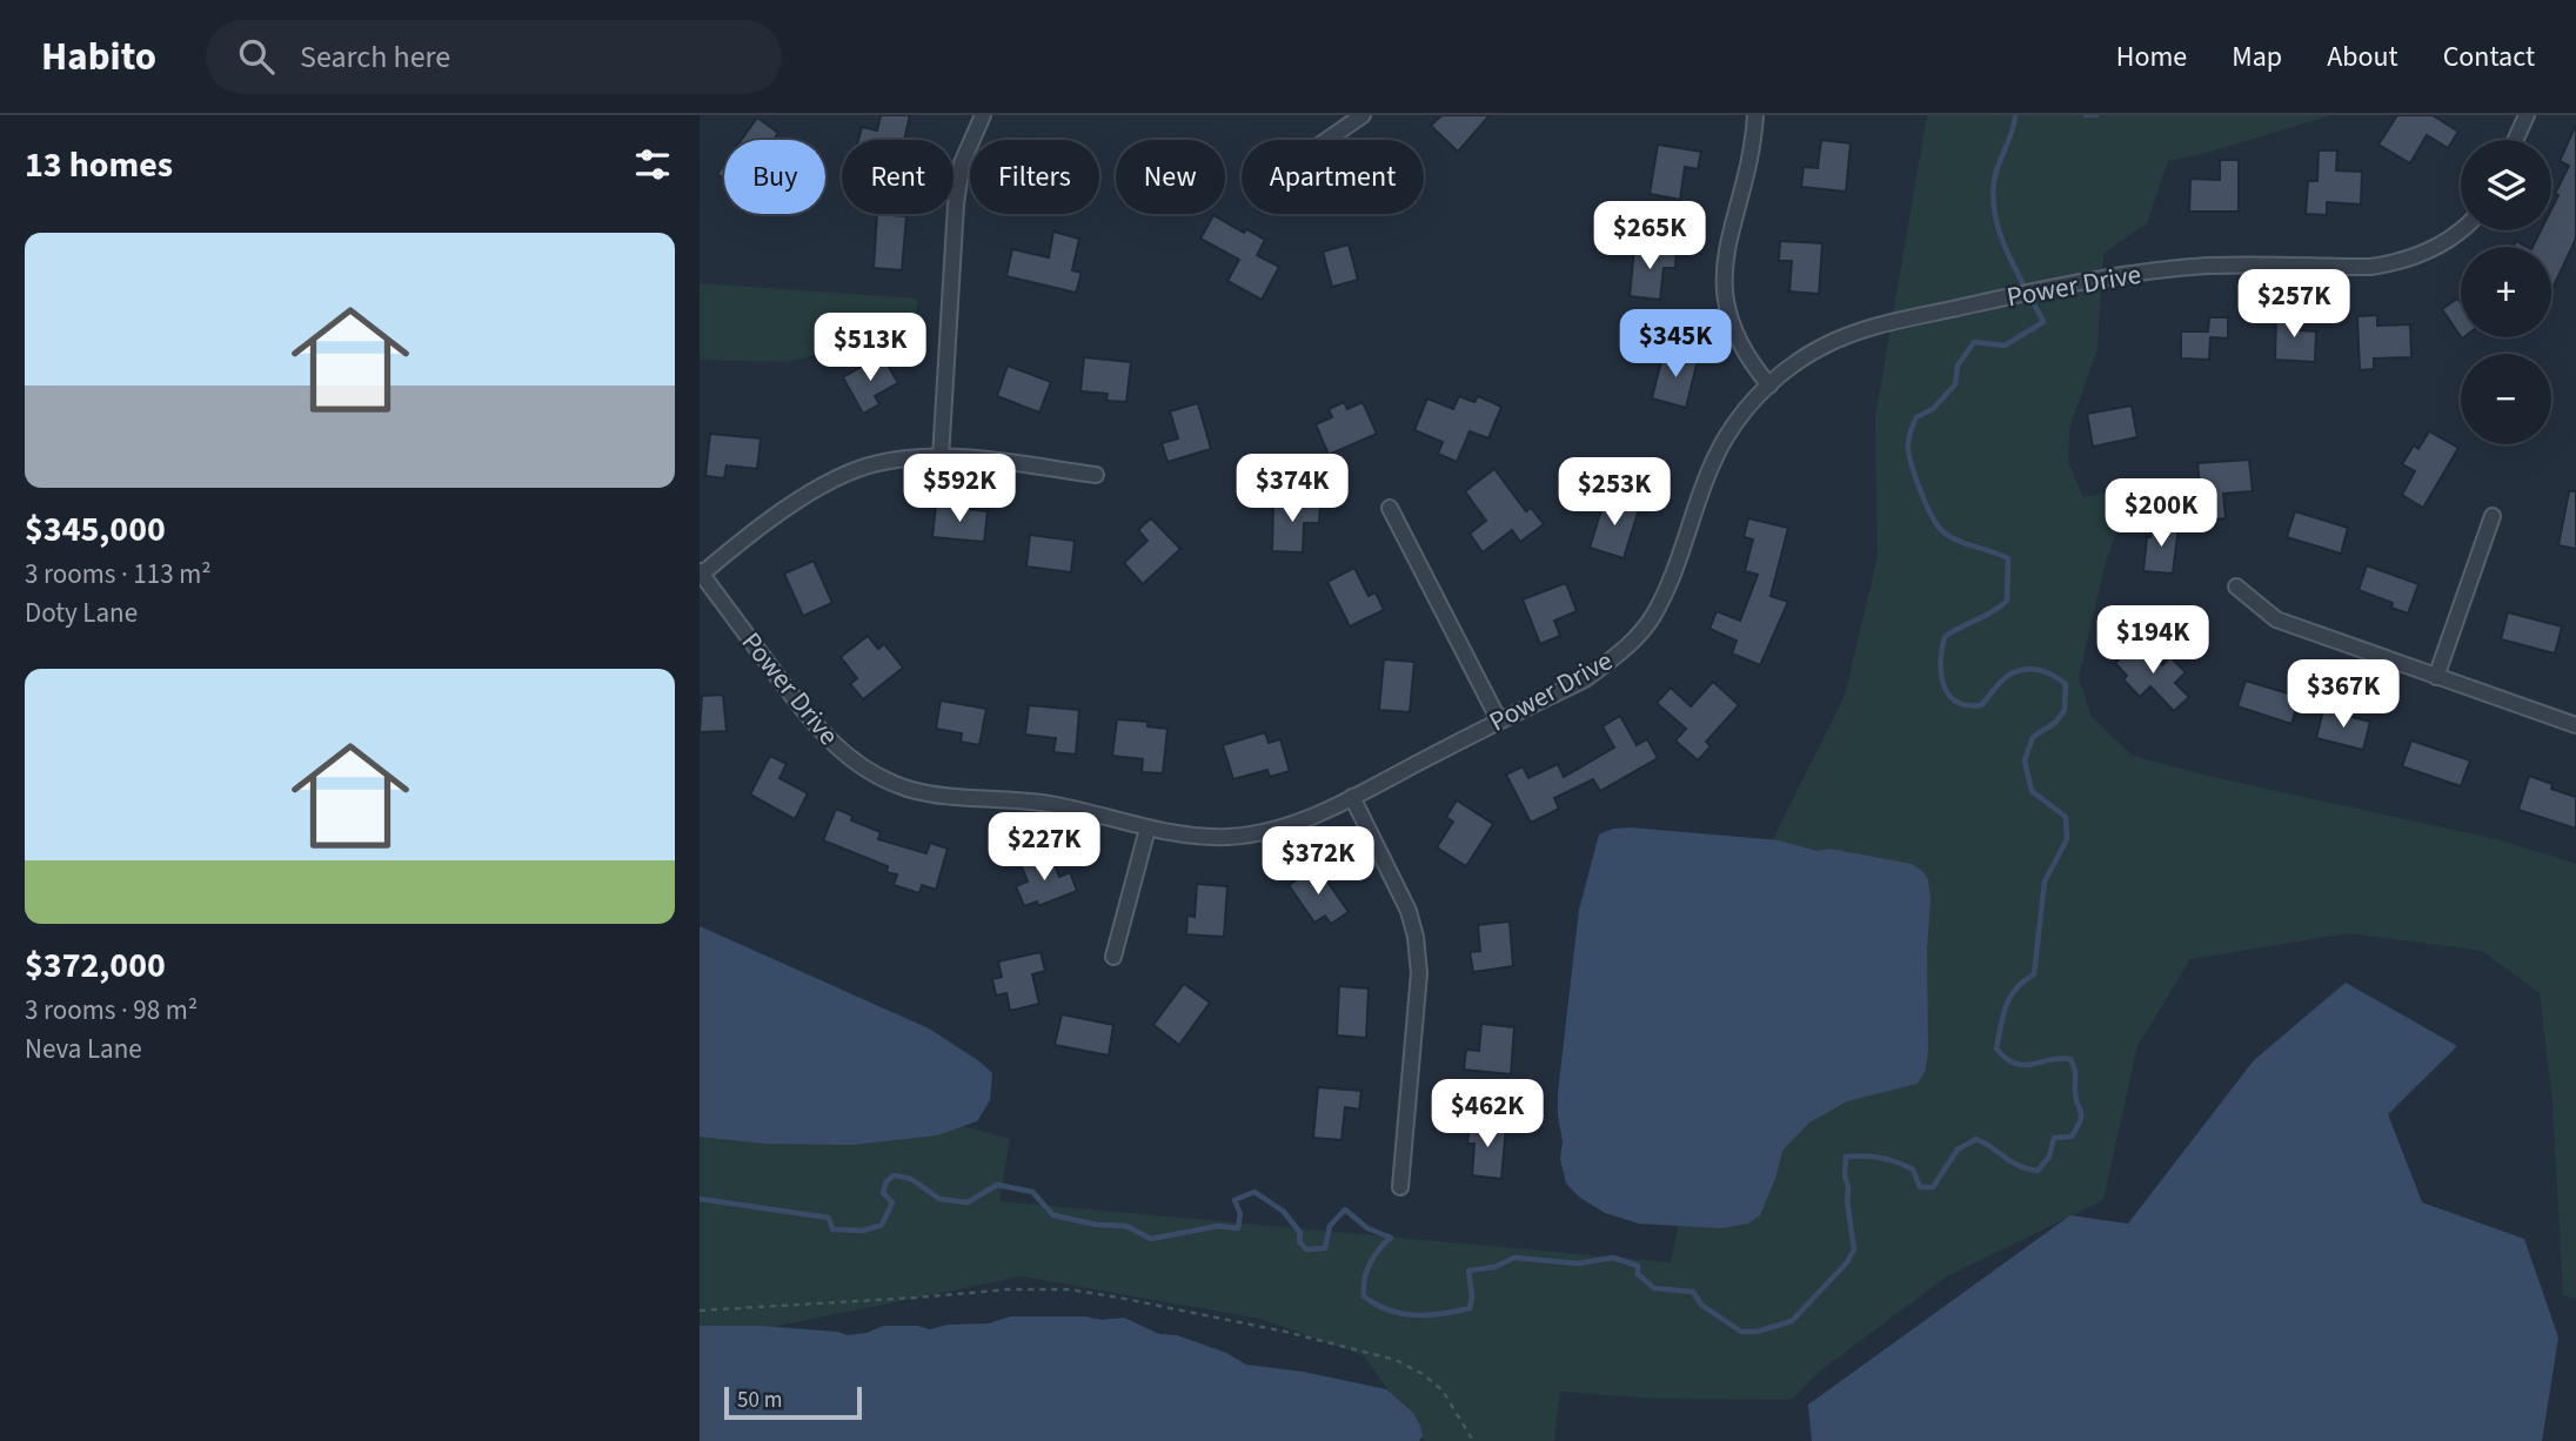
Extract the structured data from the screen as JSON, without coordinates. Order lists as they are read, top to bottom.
{
  "streets": {
    "street": ["Power Drive"]
  },
  "scale_bar": "50 m",
  "page": {
    "header": "Habito",
    "search": "Search here",
    "nav": [
      "Home",
      "Map",
      "About",
      "Contact"
    ],
    "heading": "13 homes",
    "map_buttons": ["+", "−"],
    "chip": [
      "Buy",
      "Rent",
      "Filters",
      "New",
      "Apartment"
    ],
    "price": [
      "$265K",
      "$257K",
      "$345K",
      "$513K",
      "$592K",
      "$374K",
      "$253K",
      "$200K",
      "$194K",
      "$367K",
      "$227K",
      "$372K",
      "$462K"
    ],
    "list": [
      {
        "name": "$345,000",
        "note": "3 rooms · 113 m² · Doty Lane"
      },
      {
        "name": "$372,000",
        "note": "3 rooms · 98 m² · Neva Lane"
      }
    ],
    "scale": "50 m"
  }
}
